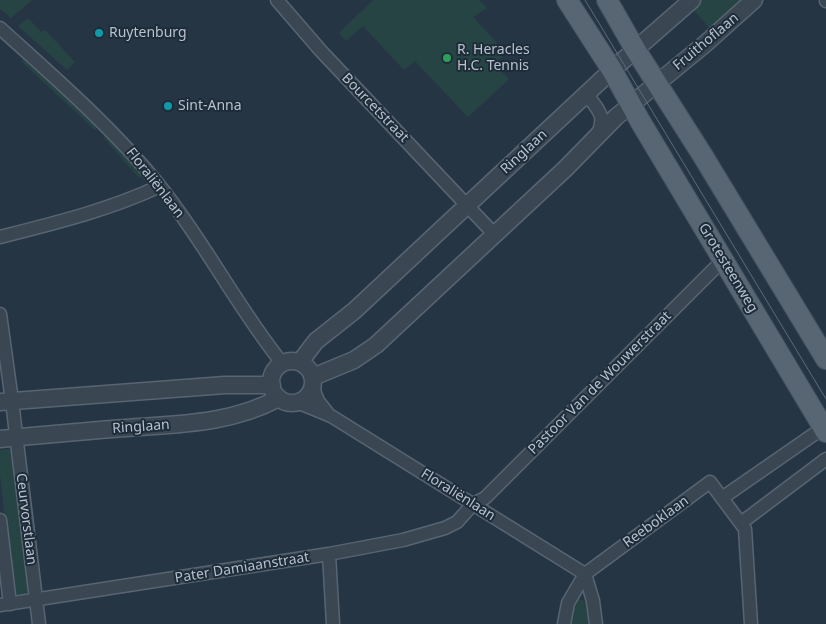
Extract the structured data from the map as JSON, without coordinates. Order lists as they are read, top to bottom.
{
  "streets": {
    "main road": ["Grotesteenweg"],
    "street": [
      "Fruithoflaan",
      "Bourcetstraat",
      "Ringlaan",
      "Floraliënlaan",
      "Pastoor Van de Wouwerstraat",
      "Ceurvorstlaan",
      "Reeboklaan",
      "Pater Damiaanstraat"
    ]
  },
  "crossings": [
    ["Fruithoflaan", "Grotesteenweg"],
    ["Bourcetstraat", "Ringlaan"],
    ["Ringlaan", "Floraliënlaan"],
    ["Ringlaan", "Grotesteenweg"],
    ["Ringlaan", "Ceurvorstlaan"],
    ["Floraliënlaan", "Pastoor Van de Wouwerstraat"],
    ["Floraliënlaan", "Reeboklaan"],
    ["Floraliënlaan", "Pater Damiaanstraat"],
    ["Grotesteenweg", "Pastoor Van de Wouwerstraat"],
    ["Pastoor Van de Wouwerstraat", "Pater Damiaanstraat"],
    ["Ceurvorstlaan", "Pater Damiaanstraat"]
  ],
  "places": ["Ruytenburg", "R. Heracles H.C. Tennis", "Sint-Anna"]
}
